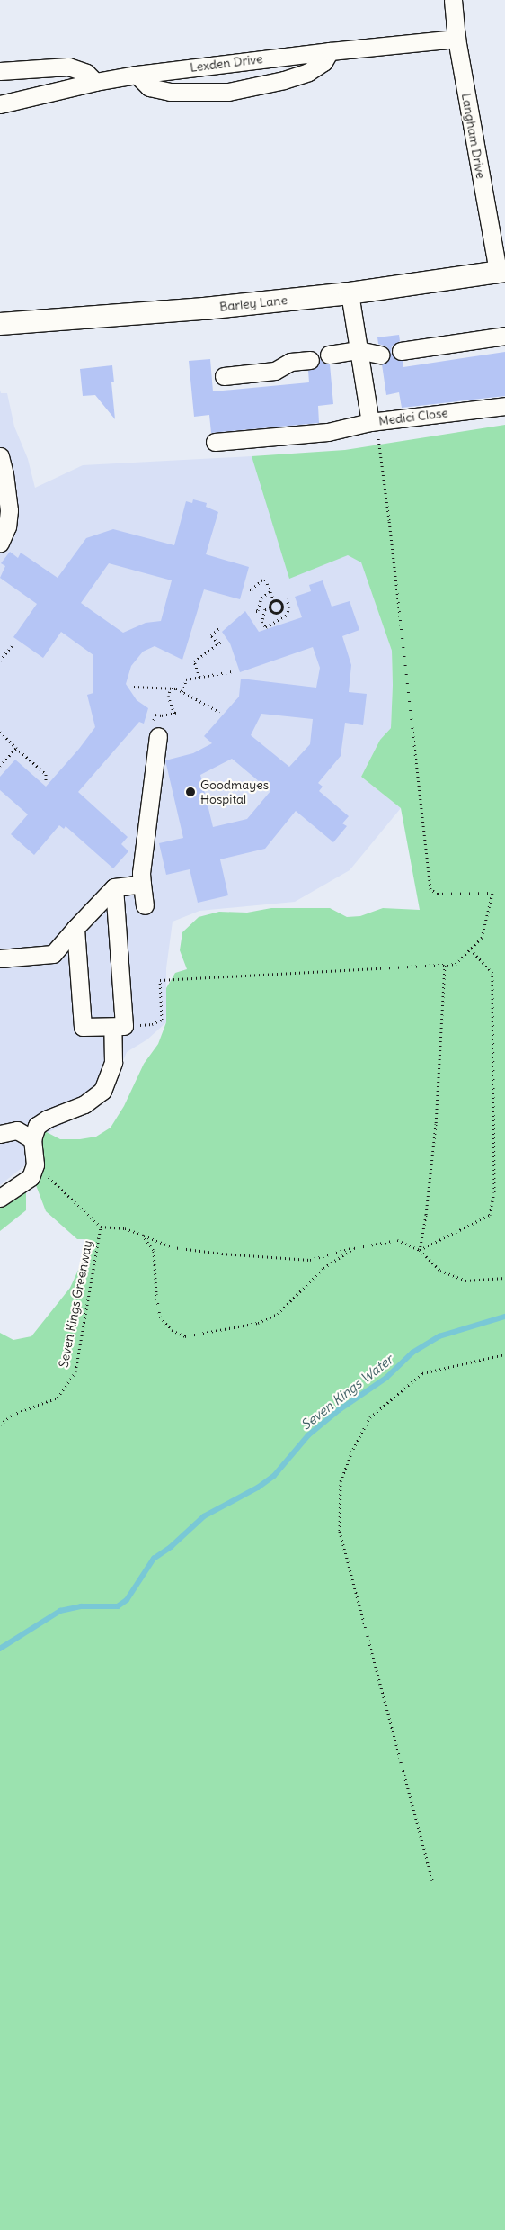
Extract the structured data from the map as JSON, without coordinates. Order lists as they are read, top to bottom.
{
  "streets": {
    "main road": ["Barley Lane"],
    "street": ["Lexden Drive", "Langham Drive", "Medici Close"],
    "path": ["Seven Kings Greenway"]
  },
  "crossings": [
    ["Lexden Drive", "Langham Drive"],
    ["Langham Drive", "Barley Lane"],
    ["Barley Lane", "Medici Close"]
  ],
  "water": ["Seven Kings Water"],
  "places": ["Goodmayes Hospital"]
}
